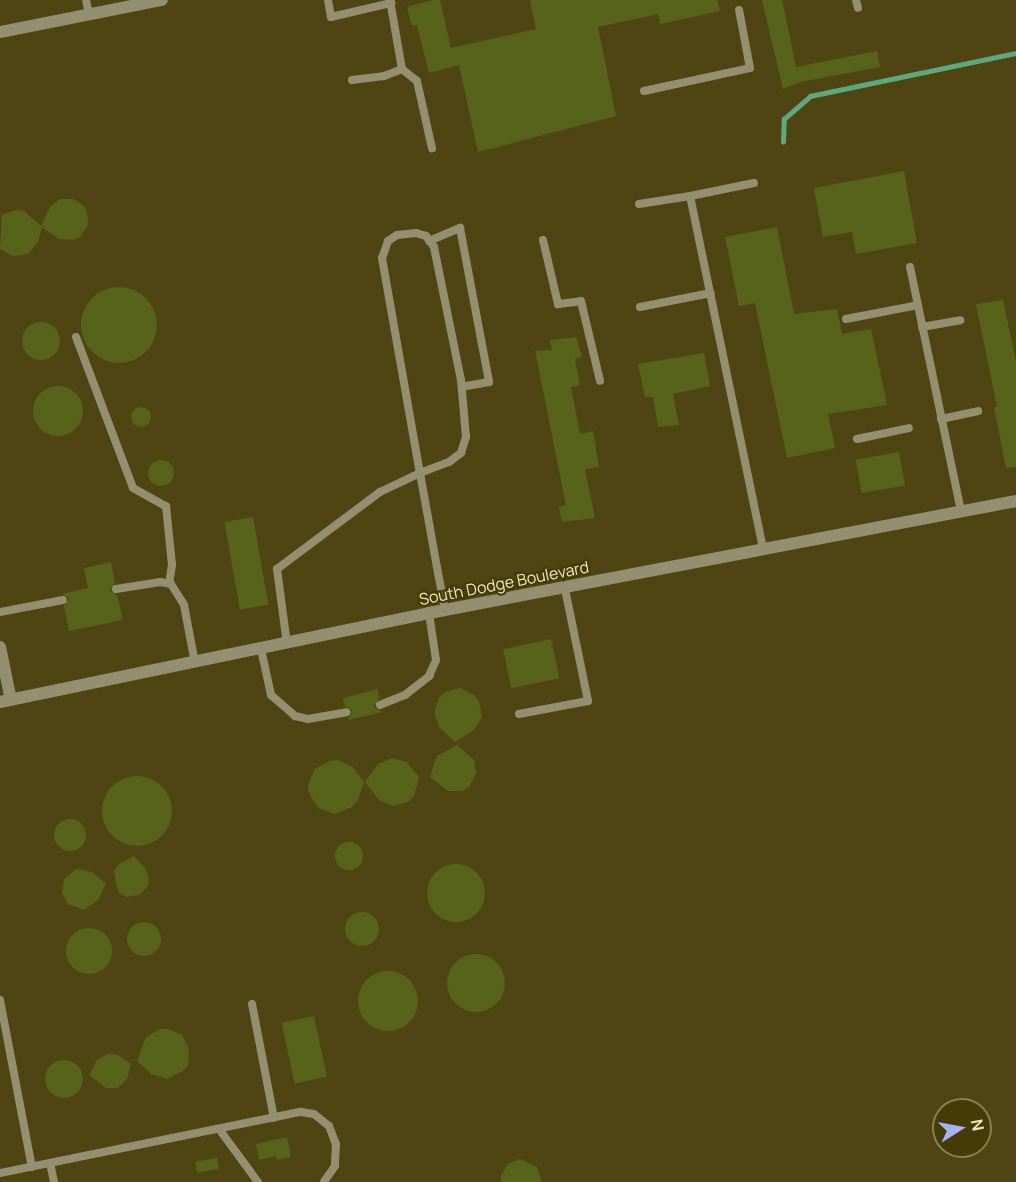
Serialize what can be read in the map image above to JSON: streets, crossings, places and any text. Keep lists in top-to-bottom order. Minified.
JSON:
{"streets":{"street":["South Dodge Boulevard"]},"north":"right"}
